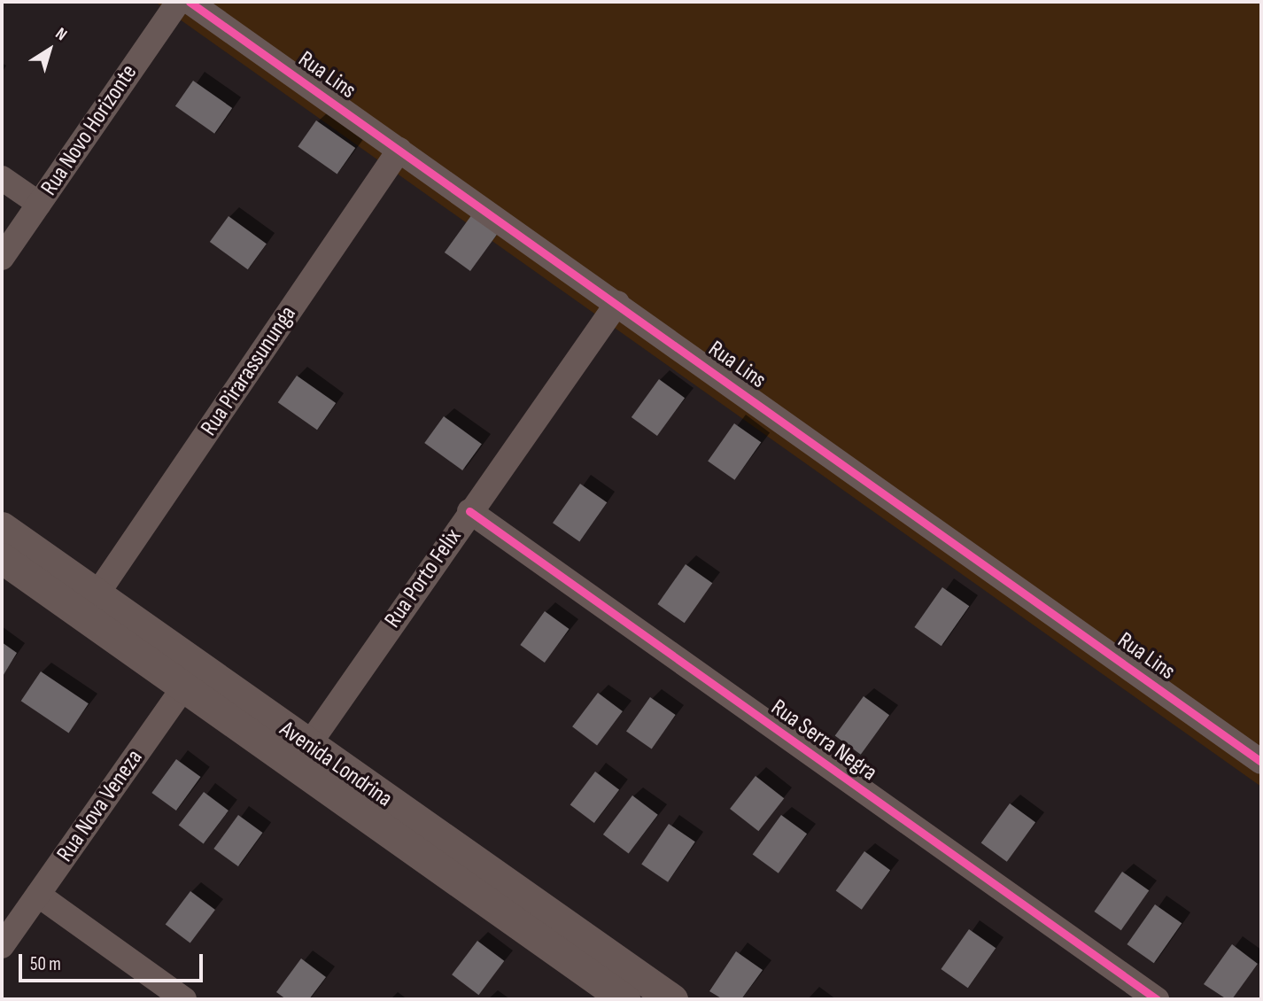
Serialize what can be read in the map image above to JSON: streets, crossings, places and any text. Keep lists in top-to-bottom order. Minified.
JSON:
{"streets":{"street":["Rua Lins","Rua Novo Horizonte","Rua Pirarassununga","Rua Porto Felix","Rua Serra Negra","Avenida Londrina","Rua Nova Veneza"]},"crossings":[["Rua Lins","Rua Pirarassununga"],["Rua Lins","Rua Porto Felix"],["Rua Pirarassununga","Avenida Londrina"],["Rua Porto Felix","Rua Serra Negra"],["Rua Porto Felix","Avenida Londrina"],["Avenida Londrina","Rua Nova Veneza"]],"scale_bar":"50 m","north":"top right"}
